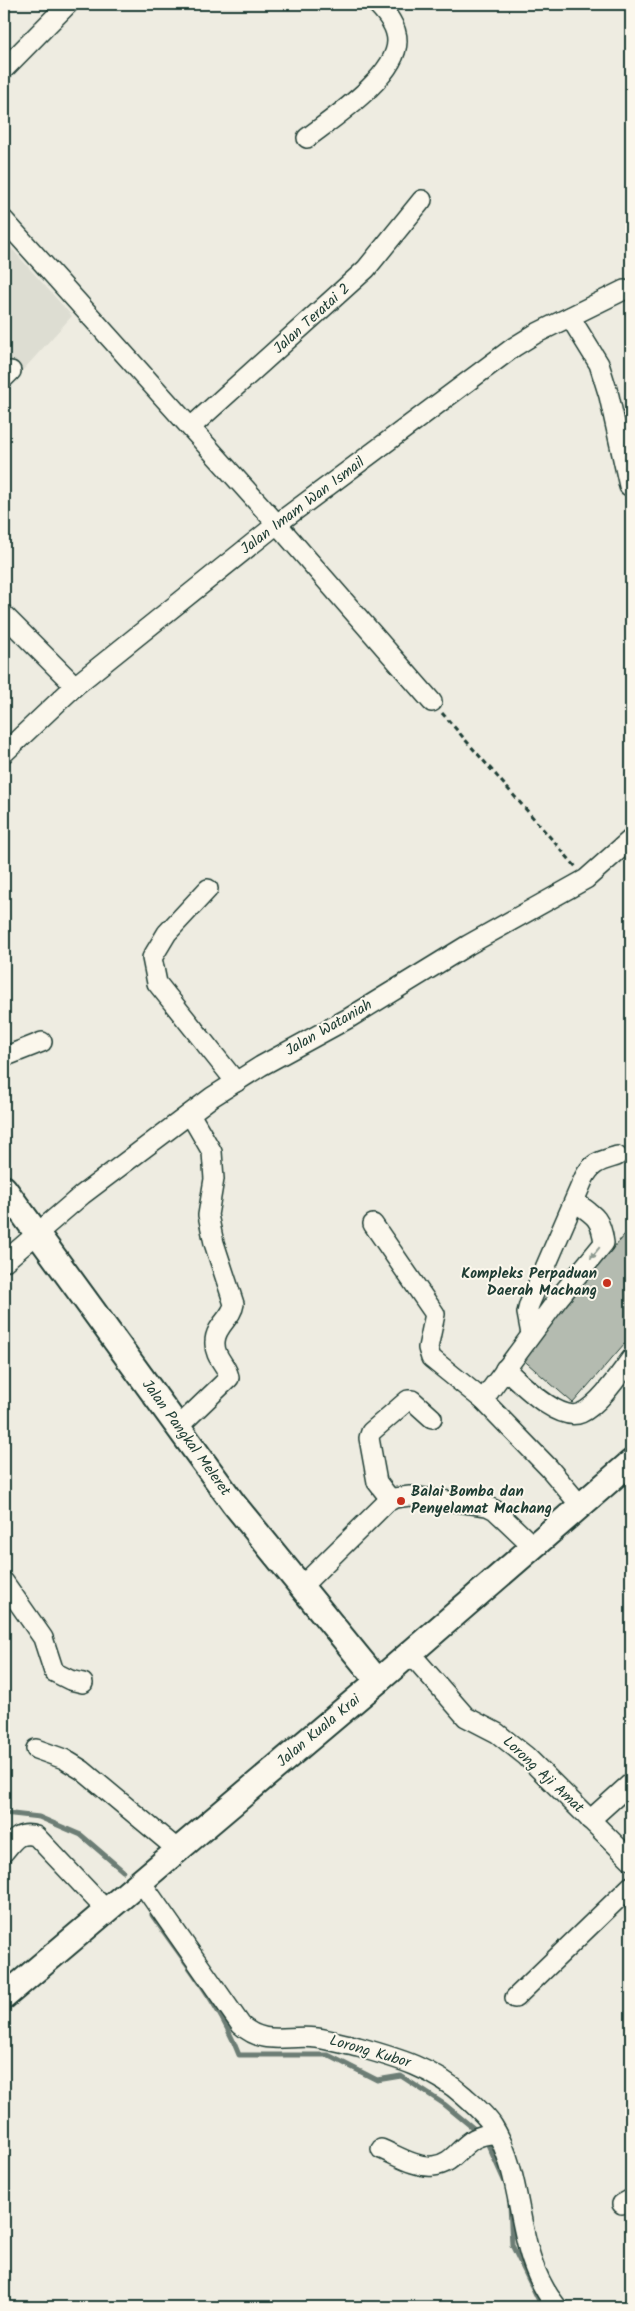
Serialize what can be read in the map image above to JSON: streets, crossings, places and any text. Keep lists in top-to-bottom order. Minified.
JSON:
{"streets":{"main road":["Jalan Pangkal Meleret","Jalan Kuala Krai"],"street":["Jalan Teratai 2","Jalan Imam Wan Ismail","Jalan Wataniah","Lorong Aji Amat","Lorong Kubor"]},"crossings":[["Jalan Wataniah","Jalan Pangkal Meleret"],["Jalan Pangkal Meleret","Jalan Kuala Krai"],["Jalan Kuala Krai","Lorong Aji Amat"],["Jalan Kuala Krai","Lorong Kubor"]],"places":["Kompleks Perpaduan Daerah Machang","Balai Bomba dan Penyelamat Machang"]}
